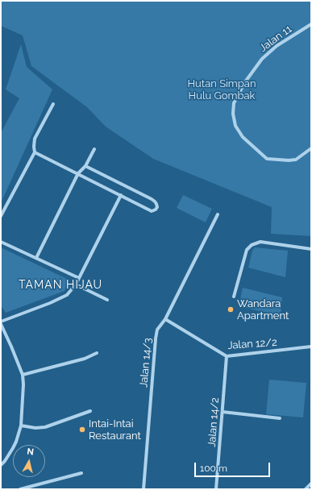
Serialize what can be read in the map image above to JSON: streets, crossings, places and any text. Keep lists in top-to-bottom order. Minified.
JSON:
{"streets":{"street":["Jalan 11","Jalan 12/2","Jalan 14/3","Jalan 14/2"]},"crossings":[["Jalan 12/2","Jalan 14/3"],["Jalan 12/2","Jalan 14/2"]],"districts":["TAMAN HIJAU"],"parks":["Hutan Simpan Hulu Gombak"],"places":["Wandara Apartment","Intai-Intai Restaurant"],"scale_bar":"100 m","north":"top"}
